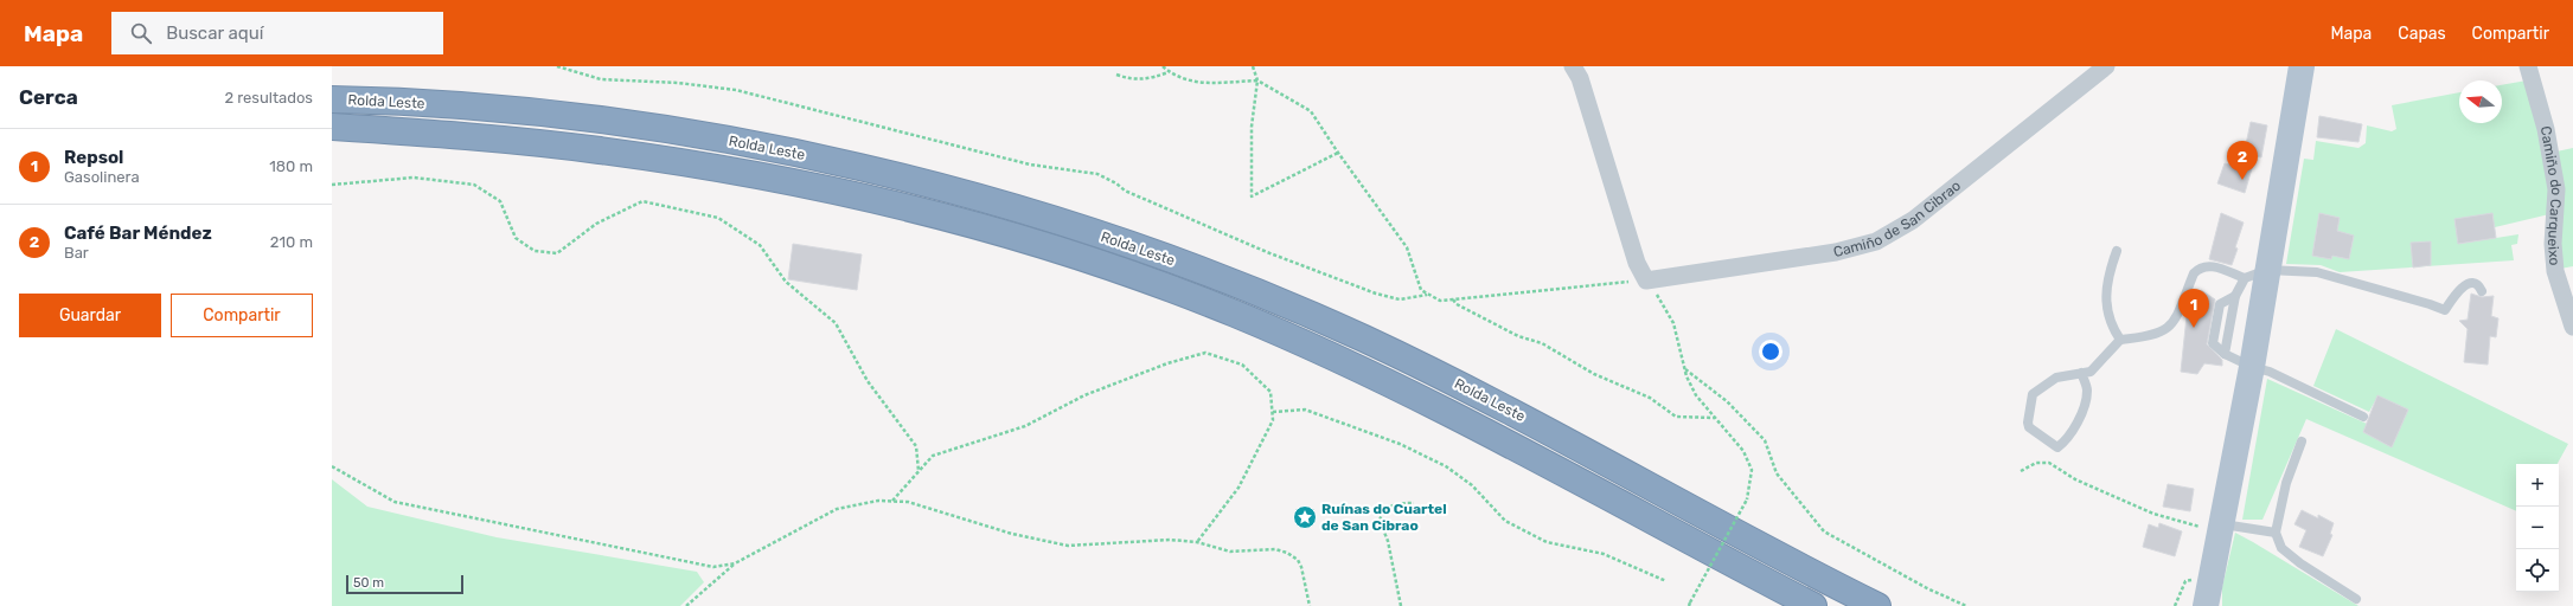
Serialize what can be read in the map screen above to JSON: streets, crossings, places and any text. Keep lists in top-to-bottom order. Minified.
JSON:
{"streets":{"highway":["Rolda Leste"],"street":["Camiño do Carqueixo","Camiño de San Cibrao"]},"places":{"place":["Ruínas do Cuartel de San Cibrao"]},"scale_bar":"50 m","north":"left","page":{"header":"Mapa","search":"Buscar aquí","nav":["Mapa","Capas","Compartir"],"heading":["Cerca","2 resultados"],"list":[{"mark":"1","name":"Repsol","note":"Gasolinera","value":"180 m"},{"mark":"2","name":"Café Bar Méndez","note":"Bar","value":"210 m"}],"pins":["2","1"],"buttons":["Guardar","Compartir"],"map_buttons":["+","−"],"scale":"50 m"}}
